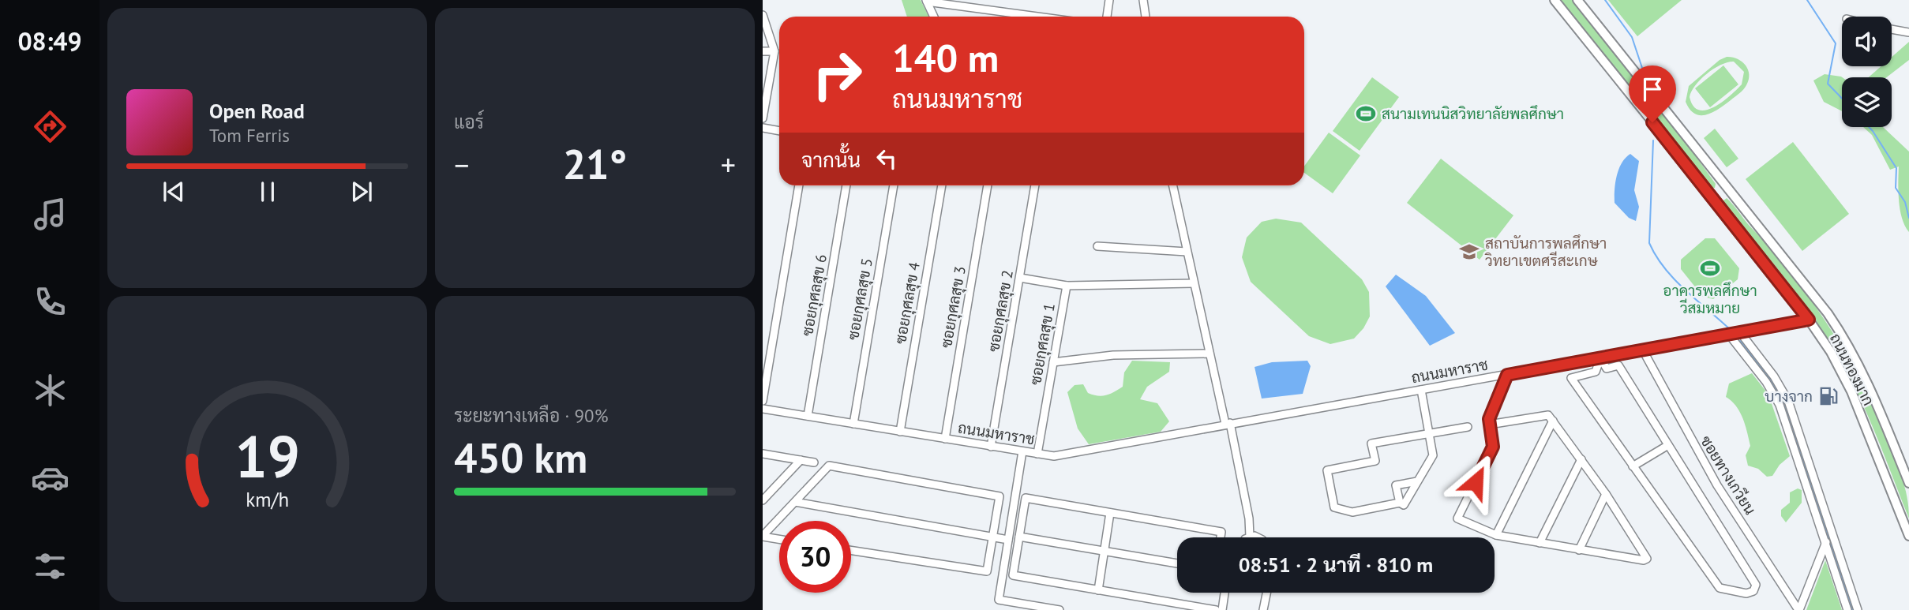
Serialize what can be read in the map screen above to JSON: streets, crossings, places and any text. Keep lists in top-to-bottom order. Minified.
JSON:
{"streets":{"main road":["ถนนทองมาก"],"street":["ซอยกุศลสุข 6","ซอยกุศลสุข 5","ซอยกุศลสุข 4","ซอยกุศลสุข 3","ซอยกุศลสุข 2","ซอยกุศลสุข 1","ถนนมหาราช","ซอยทางเกวียน"]},"crossings":[["ซอยกุศลสุข 6","ถนนมหาราช"],["ซอยกุศลสุข 5","ถนนมหาราช"],["ซอยกุศลสุข 4","ถนนมหาราช"],["ซอยกุศลสุข 3","ถนนมหาราช"],["ซอยกุศลสุข 2","ซอยกุศลสุข 1"],["ซอยกุศลสุข 2","ถนนมหาราช"],["ซอยกุศลสุข 1","ถนนมหาราช"],["ถนนทองมาก","ถนนมหาราช"],["ถนนมหาราช","ซอยทางเกวียน"]],"places":{"sports":["สนามเทนนิสวิทยาลัยพลศึกษา","อาคารพลศึกษา วีสมหมาย"],"school or university":["สถาบันการพลศึกษา วิทยาเขตศรีสะเกษ"],"fuel station":["บางจาก"]},"page":{"tabs":"08:49","tile":["แอร์",["ระยะทางเหลือ · 90%","450 km"]],"turn":["140 m","ถนนมหาราช"],"song":["Open Road","Tom Ferris"],"then":"จากนั้น","heat":["−","21°","+"],"limit":"30","trip":"08:51 · 2 นาที · 810 m","gauge":["19","km/h"]}}
